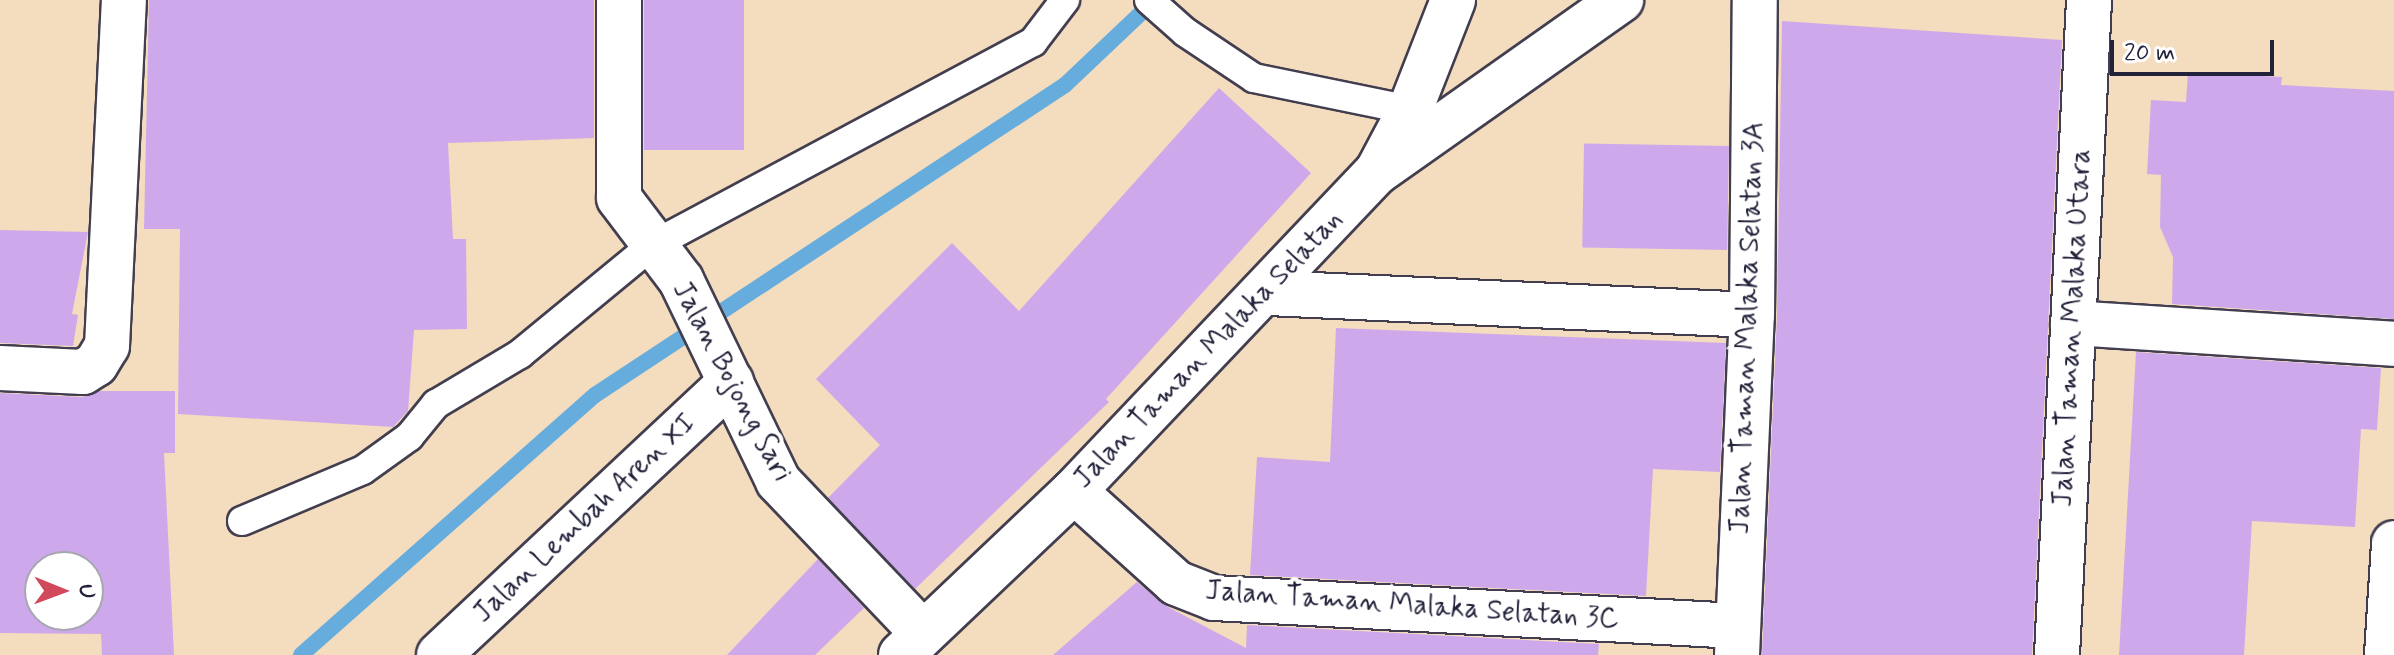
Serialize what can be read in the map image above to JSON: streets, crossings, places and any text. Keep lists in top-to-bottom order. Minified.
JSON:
{"streets":{"street":["Jalan Taman Malaka Selatan 3A","Jalan Taman Malaka Utara","Jalan Taman Malaka Selatan","Jalan Bojong Sari","Jalan Lembah Aren XI","Jalan Taman Malaka Selatan 3C"]},"crossings":[["Jalan Taman Malaka Selatan 3A","Jalan Taman Malaka Selatan 3C"],["Jalan Taman Malaka Selatan","Jalan Bojong Sari"],["Jalan Taman Malaka Selatan","Jalan Taman Malaka Selatan 3C"],["Jalan Bojong Sari","Jalan Lembah Aren XI"]],"scale_bar":"20 m","north":"right"}
